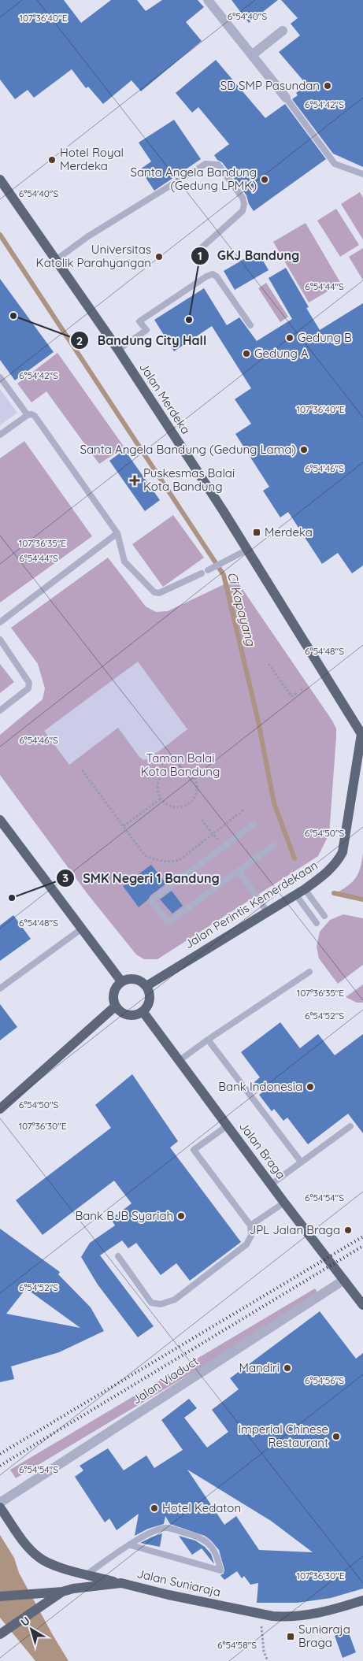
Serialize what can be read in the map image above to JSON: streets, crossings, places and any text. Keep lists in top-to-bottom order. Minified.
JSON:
{"streets":{"main road":["Jalan Merdeka","Jalan Perintis Kemerdekaan","Jalan Braga","Jalan Suniaraja"],"street":["Jalan Viaduct"]},"crossings":[["Jalan Merdeka","Jalan Perintis Kemerdekaan"],["Jalan Perintis Kemerdekaan","Jalan Braga"],["Jalan Braga","Jalan Viaduct"]],"water":["Ci Kapayang"],"parks":["Taman Balai Kota Bandung"],"places":{"other":["SD SMP Pasundan","Hotel Royal Merdeka","Santa Angela Bandung (Gedung LPMK)","Universitas Katolik Parahyangan","Bandung City Hall","GKJ Bandung","Gedung B","Gedung A","Santa Angela Bandung (Gedung Lama)","SMK Negeri 1 Bandung","Bank Indonesia","Bank BJB Syariah","JPL Jalan Braga","Mandiri","Imperial Chinese Restaurant","Hotel Kedaton"],"health":["Puskesmas Balai Kota Bandung"],"transit":["Merdeka","Suniaraja Braga"]},"north":"top left","coordinates":["6°54'40\"S","107°36'40\"E","6°54'42\"S","6°54'44\"S","6°54'46\"S","107°36'35\"E","6°54'48\"S","6°54'50\"S","6°54'52\"S","107°36'30\"E","6°54'54\"S","6°54'56\"S","6°54'58\"S"]}
